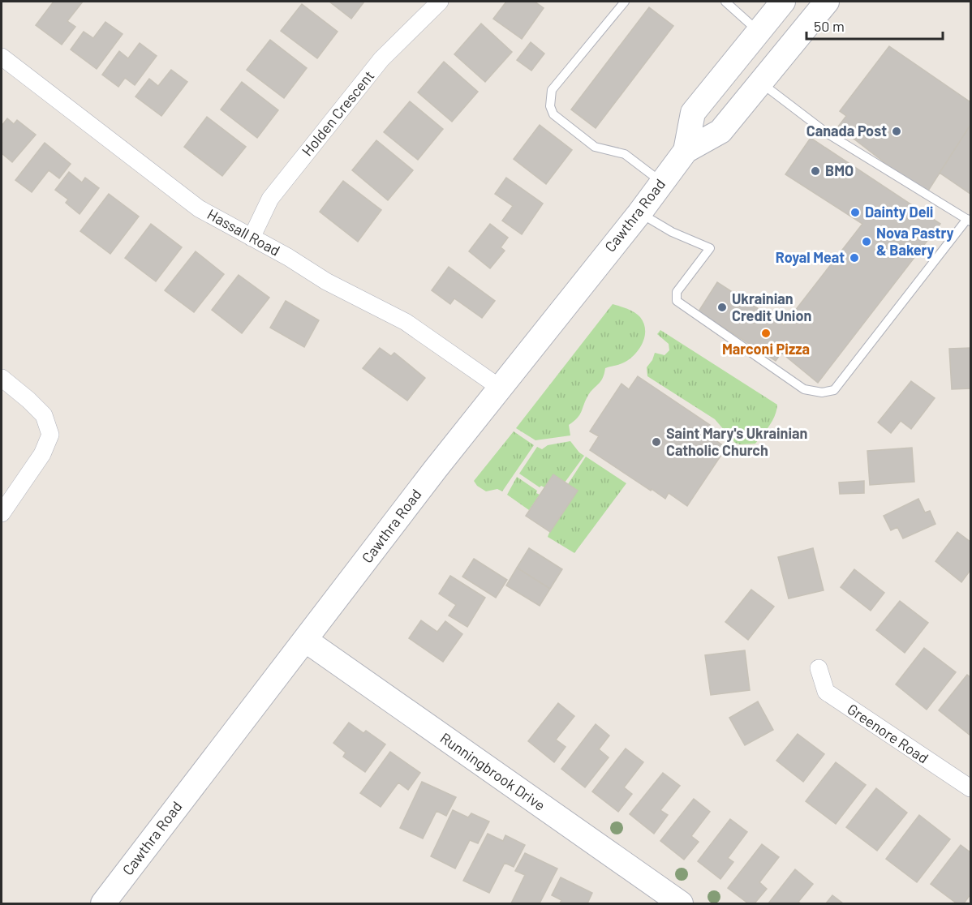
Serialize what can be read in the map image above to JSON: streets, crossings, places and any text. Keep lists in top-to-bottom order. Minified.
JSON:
{"streets":{"main road":["Cawthra Road","Runningbrook Drive"],"street":["Holden Crescent","Hassall Road","Greenore Road"]},"crossings":[["Holden Crescent","Hassall Road"],["Cawthra Road","Hassall Road"],["Cawthra Road","Runningbrook Drive"]],"places":["Canada Post","BMO","Dainty Deli","Nova Pastry & Bakery","Royal Meat","Ukrainian Credit Union","Marconi Pizza","Saint Mary's Ukrainian Catholic Church"],"scale_bar":"50 m"}
